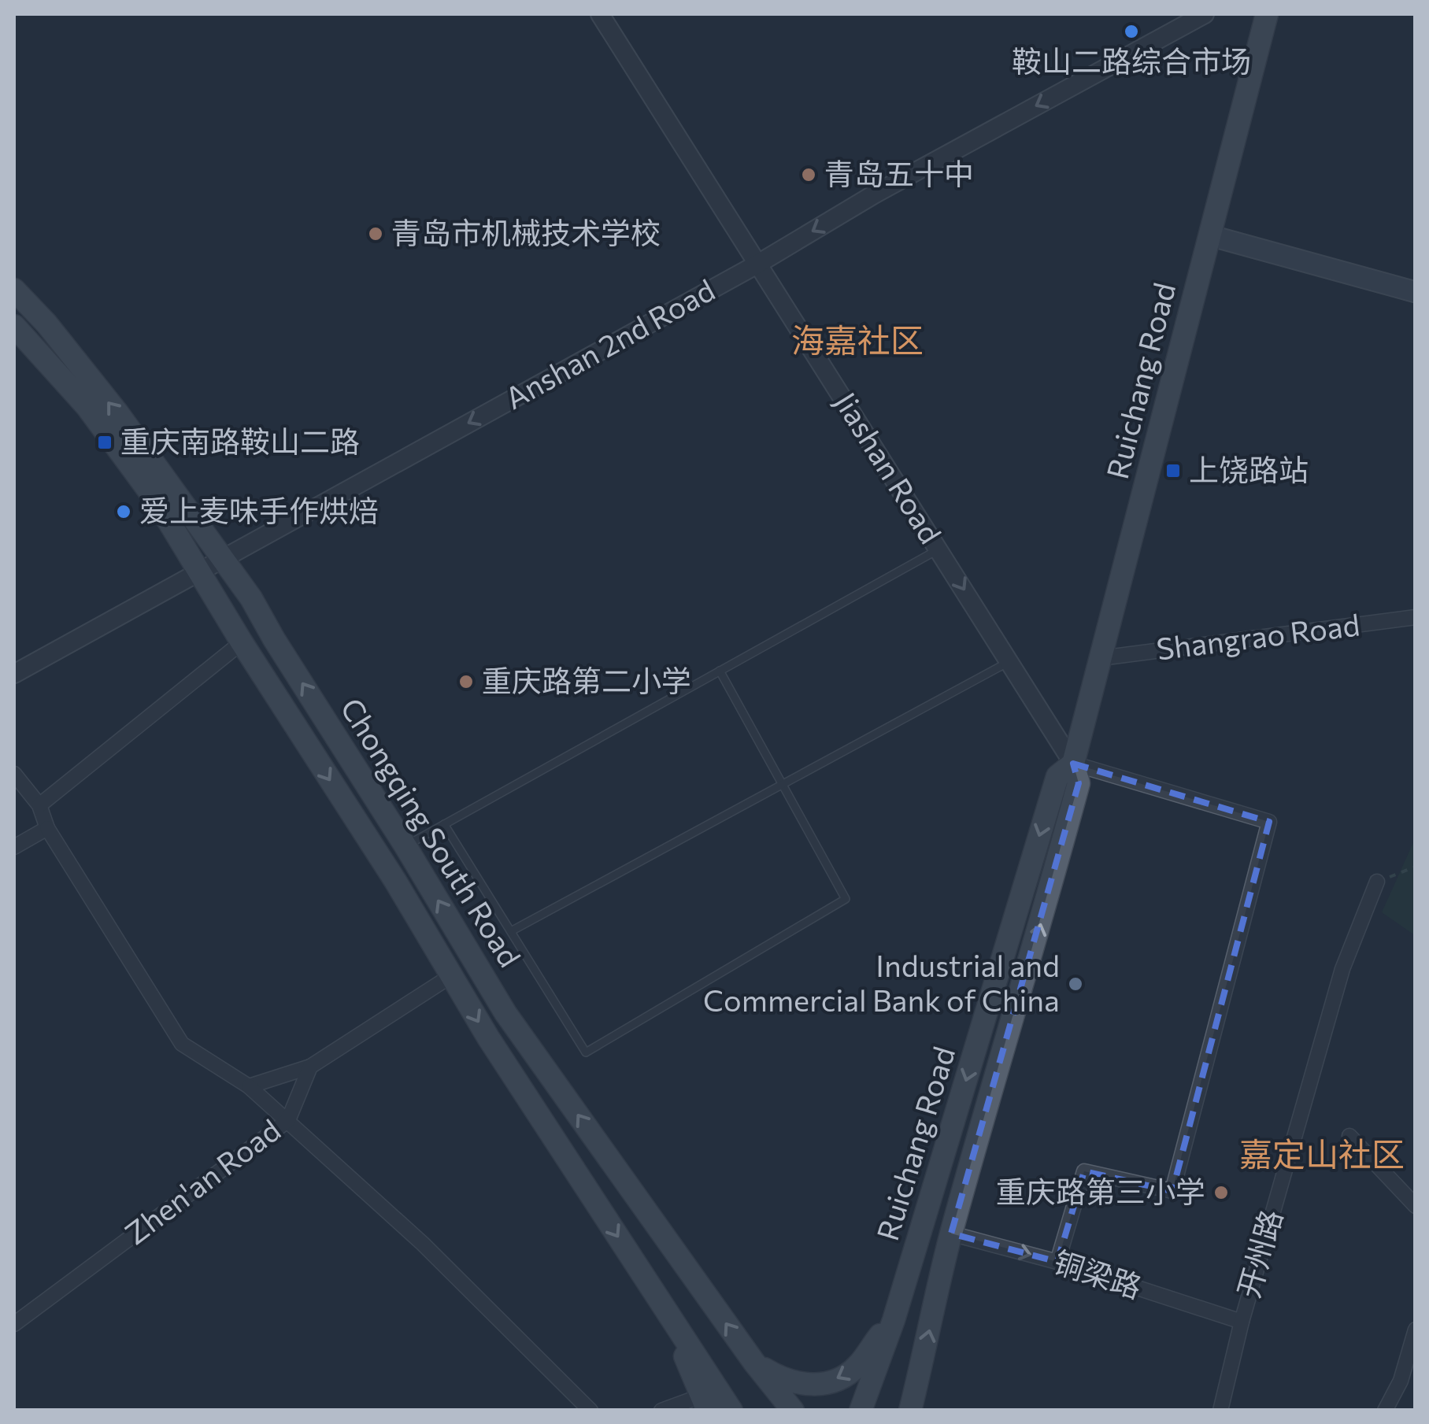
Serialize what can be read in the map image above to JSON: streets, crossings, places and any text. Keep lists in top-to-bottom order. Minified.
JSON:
{"streets":{"main road":["Ruichang Road","Chongqing South Road"],"street":["Anshan 2nd Road","Jiashan Road","Shangrao Road","Zhen'an Road","开州路","铜梁路"]},"crossings":[["Anshan 2nd Road","Jiashan Road"],["Anshan 2nd Road","Chongqing South Road"],["Ruichang Road","Jiashan Road"],["Ruichang Road","Shangrao Road"],["Ruichang Road","铜梁路"],["开州路","铜梁路"]],"one_way":["Anshan 2nd Road","铜梁路"],"districts":["海嘉社区","嘉定山社区"],"places":{"other":["鞍山二路综合市场","青岛五十中","青岛市机械技术学校","爱上麦味手作烘焙","重庆路第二小学","Industrial and Commercial Bank of China","重庆路第三小学"],"transit":["重庆南路鞍山二路","上饶路站"]}}
